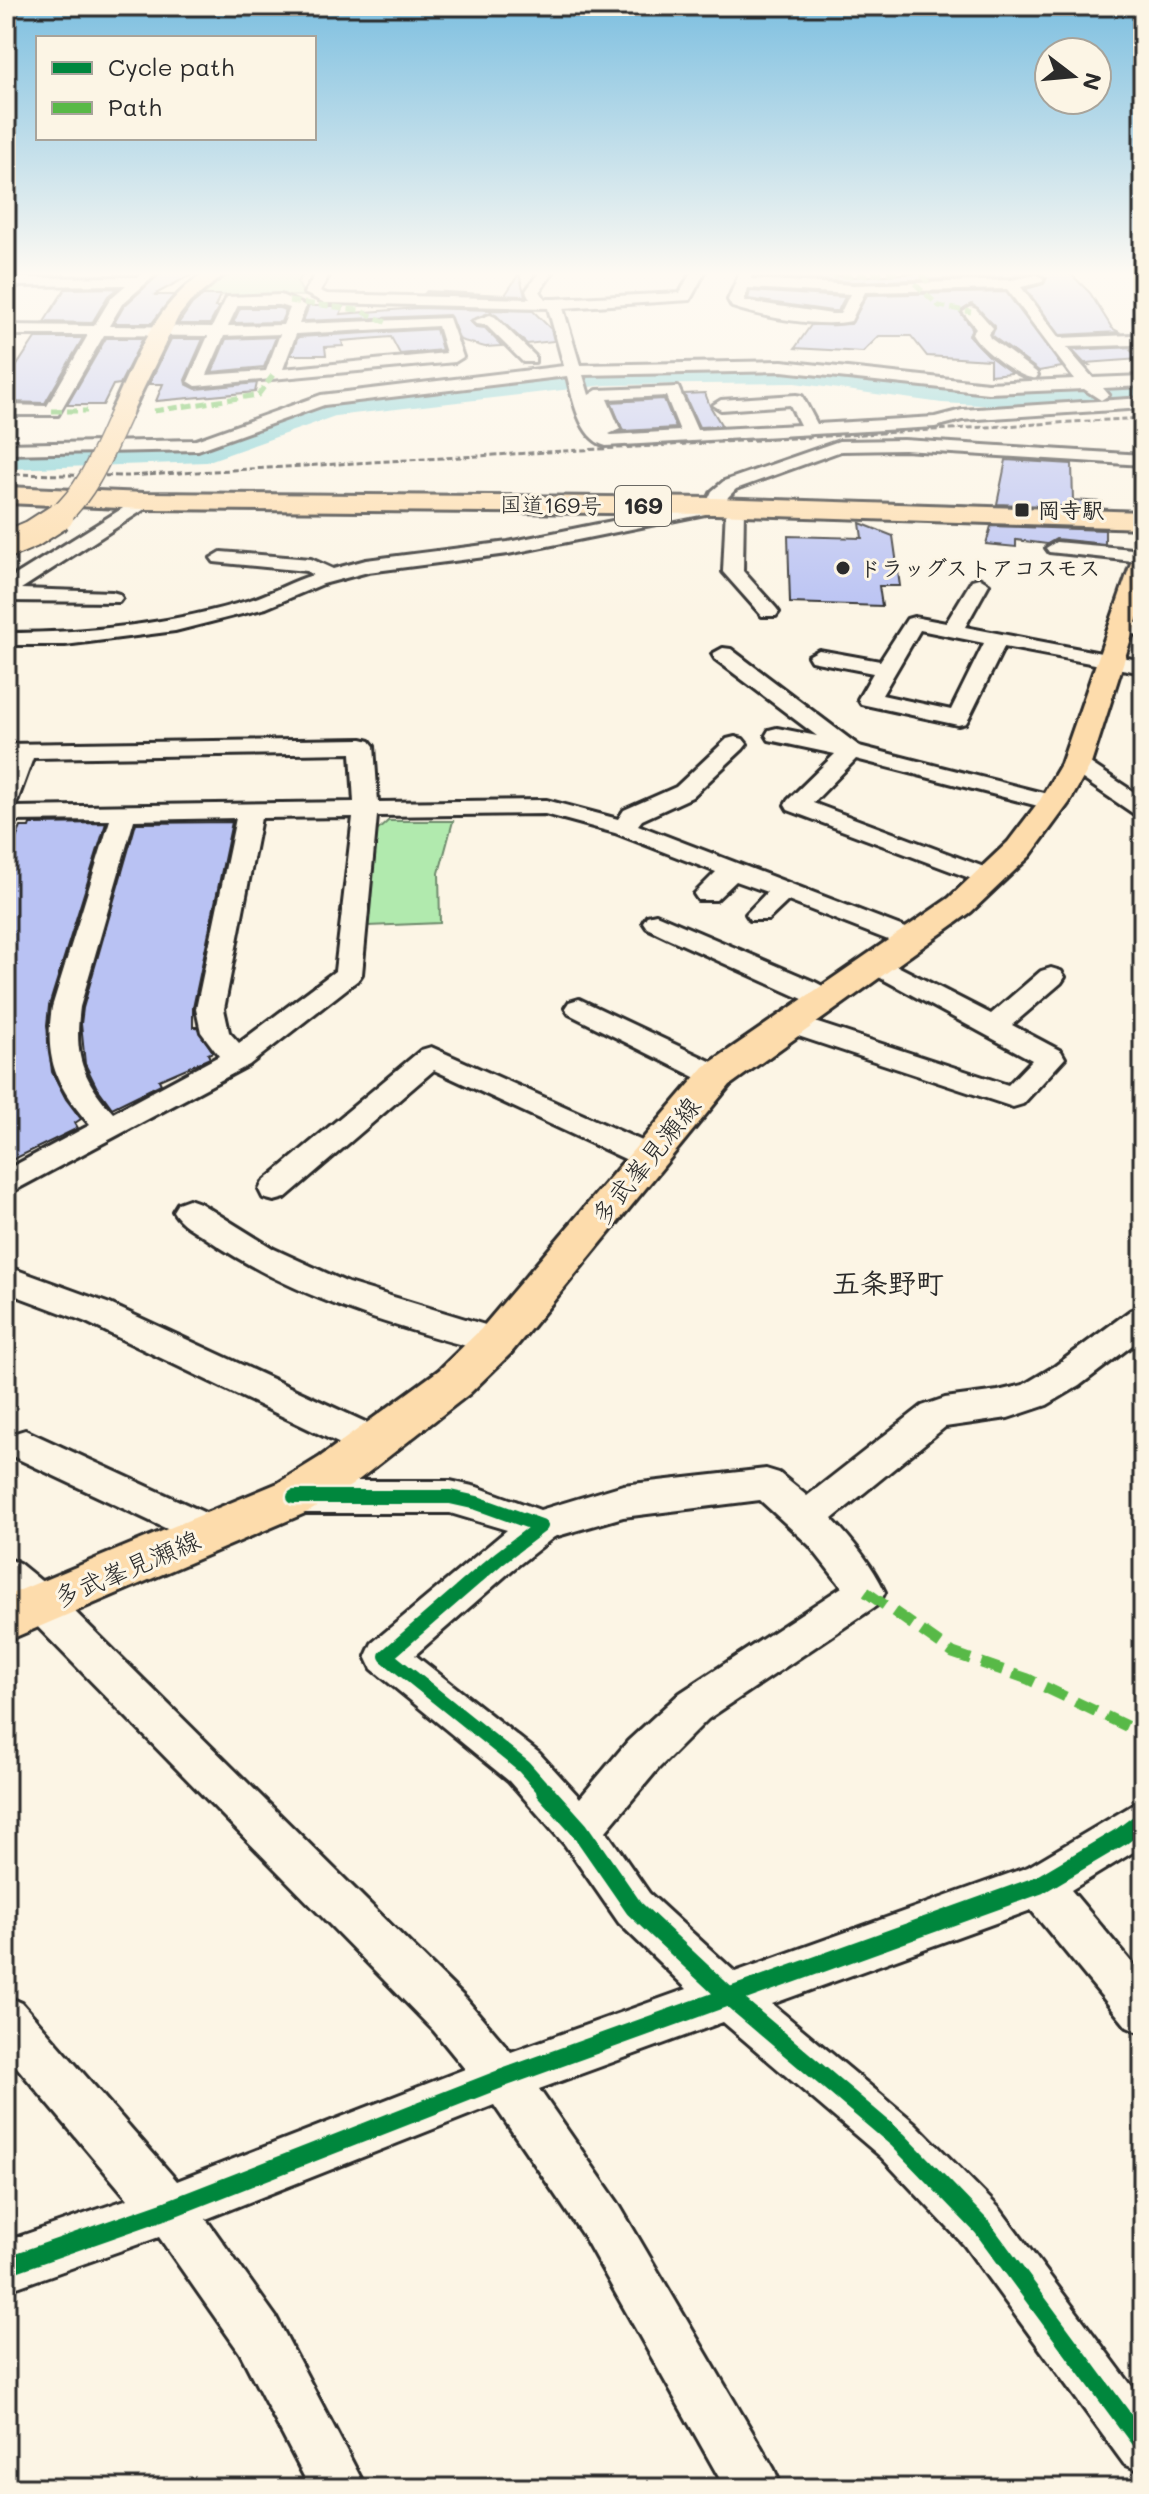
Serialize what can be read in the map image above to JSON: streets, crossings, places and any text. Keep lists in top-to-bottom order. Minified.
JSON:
{"streets":{"highway":["国道169号","169"],"main road":["多武峯見瀬線"]},"districts":["五条野町"],"places":{"transit":["岡寺駅"],"other":["ドラッグストアコスモス"]},"legend":["Cycle path","Path"],"north":"right"}
